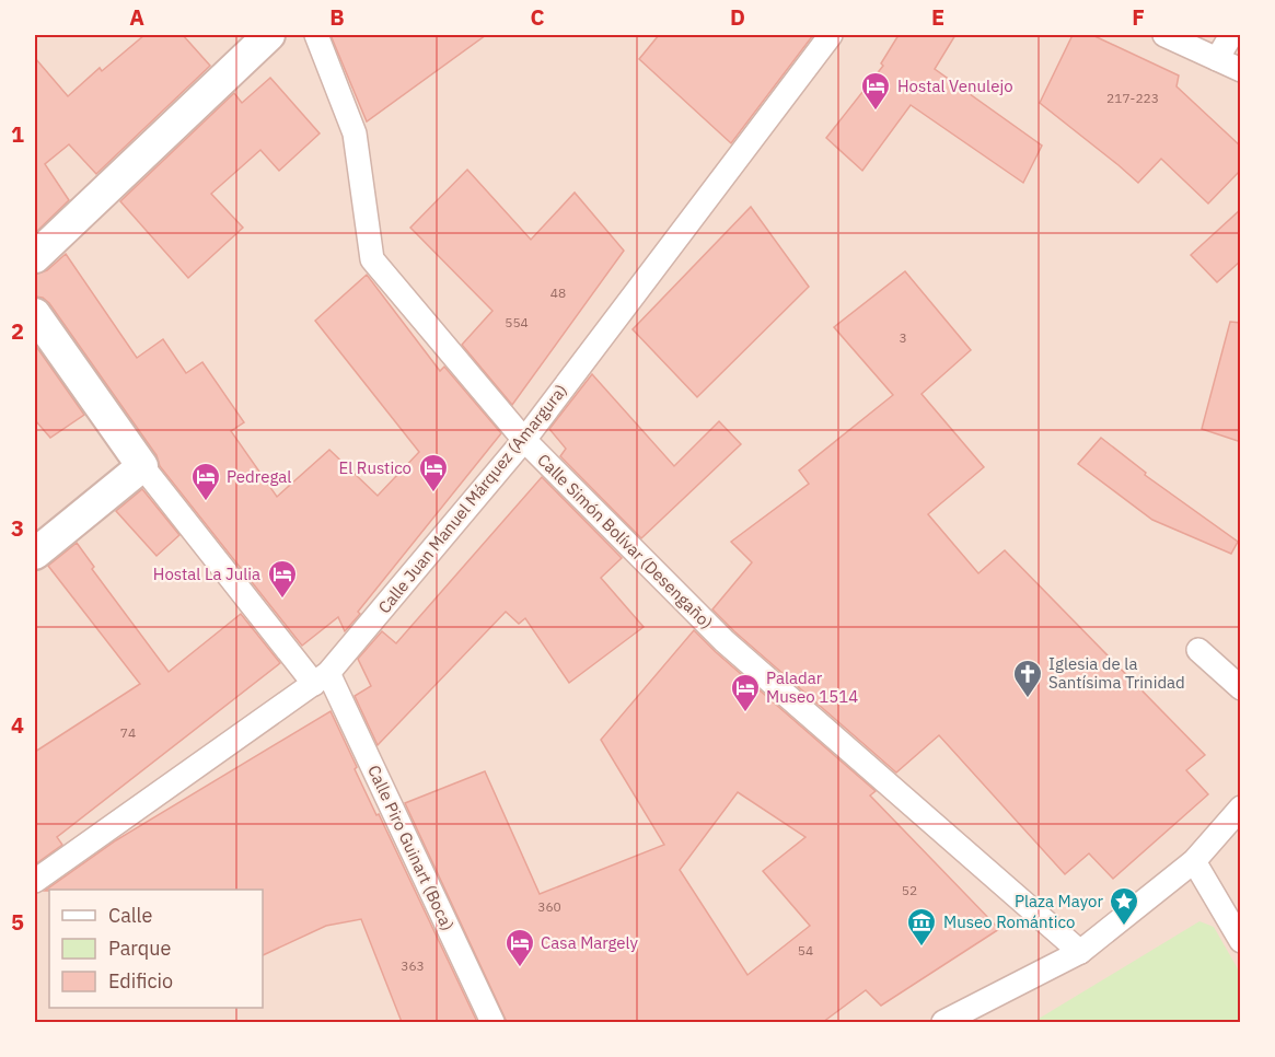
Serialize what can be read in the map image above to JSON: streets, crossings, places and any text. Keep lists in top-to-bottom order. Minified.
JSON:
{"streets":{"street":["Calle Juan Manuel Márquez (Amargura)","Calle Simón Bolívar (Desengaño)","Calle Piro Guinart (Boca)"]},"crossings":[["Calle Juan Manuel Márquez (Amargura)","Calle Simón Bolívar (Desengaño)"],["Calle Juan Manuel Márquez (Amargura)","Calle Piro Guinart (Boca)"]],"places":{"hotel":["Hostal Venulejo","El Rustico","Pedregal","Hostal La Julia","Paladar Museo 1514","Casa Margely"],"church":["Iglesia de la Santísima Trinidad"],"place":["Plaza Mayor"],"museum":["Museo Romántico"]},"house_numbers":["217-223","48","554","3","74","52","360","54","363"],"legend":["Calle","Parque","Edificio"],"grid":{"columns":["A","B","C","D","E","F"],"rows":["1","2","3","4","5"]}}
